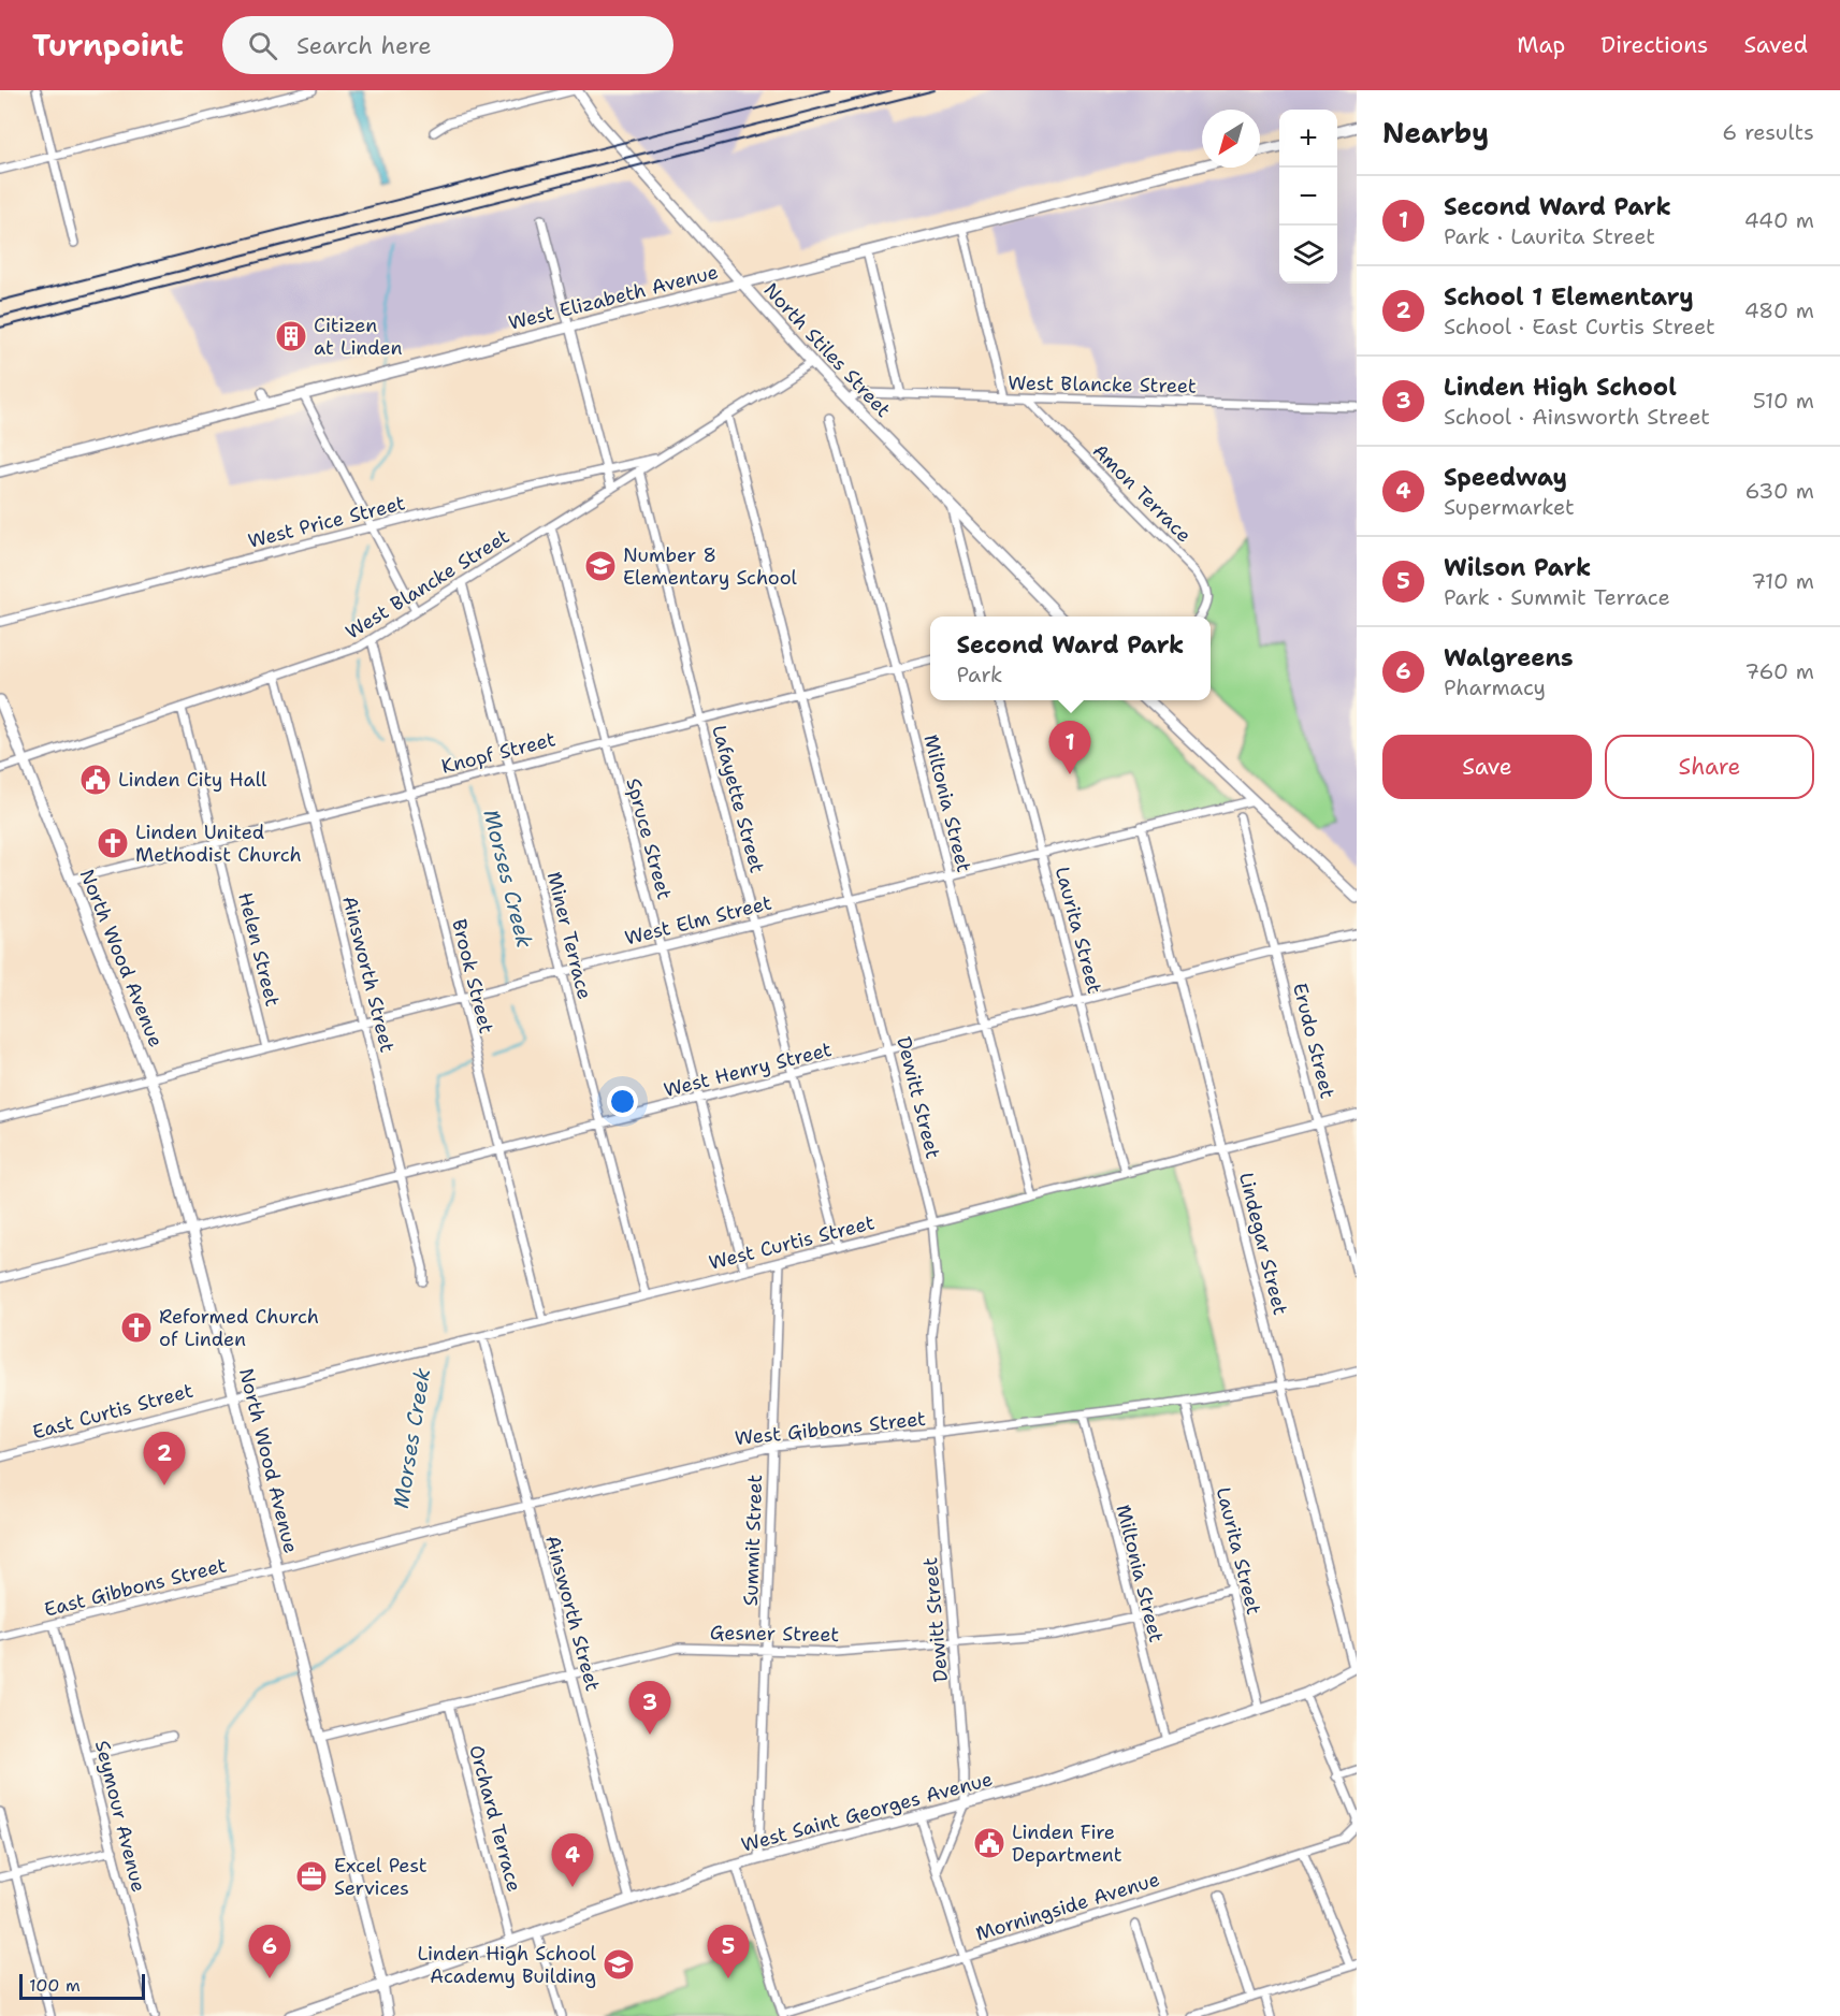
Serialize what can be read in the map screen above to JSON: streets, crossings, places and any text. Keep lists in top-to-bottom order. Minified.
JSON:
{"streets":{"main road":["West Elizabeth Avenue","North Stiles Street","North Wood Avenue","West Saint Georges Avenue"],"street":["West Blancke Street","Amon Terrace","West Price Street","Knopf Street","Lafayette Street","Miltonia Street","Spruce Street","West Elm Street","Laurita Street","Miner Terrace","Helen Street","Ainsworth Street","Brook Street","Erudo Street","West Henry Street","Dewitt Street","West Curtis Street","Lindegar Street","East Curtis Street","West Gibbons Street","Summit Street","East Gibbons Street","Gesner Street","Seymour Avenue","Orchard Terrace","Morningside Avenue"]},"crossings":[["West Elizabeth Avenue","North Stiles Street"],["North Stiles Street","West Blancke Street"],["West Blancke Street","Amon Terrace"],["West Blancke Street","West Price Street"],["West Blancke Street","Lafayette Street"],["West Blancke Street","Spruce Street"],["West Blancke Street","Miner Terrace"],["West Blancke Street","Helen Street"],["West Blancke Street","North Wood Avenue"],["West Blancke Street","Ainsworth Street"],["West Blancke Street","Brook Street"],["West Blancke Street","Dewitt Street"],["Knopf Street","Lafayette Street"],["Knopf Street","Miltonia Street"],["Knopf Street","Spruce Street"],["Knopf Street","Miner Terrace"],["Knopf Street","Helen Street"],["Knopf Street","North Wood Avenue"],["Knopf Street","Ainsworth Street"],["Knopf Street","Brook Street"],["Knopf Street","Dewitt Street"],["Lafayette Street","West Elm Street"],["Lafayette Street","West Henry Street"],["Lafayette Street","West Curtis Street"],["Miltonia Street","West Elm Street"],["Miltonia Street","West Henry Street"],["Miltonia Street","West Curtis Street"],["Miltonia Street","West Gibbons Street"],["Miltonia Street","Gesner Street"],["Miltonia Street","West Saint Georges Avenue"],["Spruce Street","West Elm Street"],["Spruce Street","West Henry Street"],["Spruce Street","West Curtis Street"],["West Elm Street","Laurita Street"],["West Elm Street","Miner Terrace"],["West Elm Street","Helen Street"],["West Elm Street","North Wood Avenue"],["West Elm Street","Ainsworth Street"],["West Elm Street","Brook Street"],["West Elm Street","Dewitt Street"],["West Elm Street","Lindegar Street"],["Laurita Street","West Henry Street"],["Laurita Street","West Curtis Street"],["Laurita Street","West Gibbons Street"],["Laurita Street","Gesner Street"],["Laurita Street","West Saint Georges Avenue"],["Miner Terrace","West Henry Street"],["Miner Terrace","West Curtis Street"],["North Wood Avenue","West Henry Street"],["North Wood Avenue","West Curtis Street"],["North Wood Avenue","East Curtis Street"],["North Wood Avenue","West Gibbons Street"],["North Wood Avenue","East Gibbons Street"],["North Wood Avenue","Gesner Street"],["North Wood Avenue","West Saint Georges Avenue"],["Ainsworth Street","West Henry Street"],["Ainsworth Street","West Curtis Street"],["Ainsworth Street","West Gibbons Street"],["Ainsworth Street","Gesner Street"],["Ainsworth Street","West Saint Georges Avenue"],["Brook Street","West Henry Street"],["Brook Street","West Curtis Street"],["Erudo Street","West Henry Street"],["Erudo Street","West Curtis Street"],["West Henry Street","Dewitt Street"],["West Henry Street","Lindegar Street"],["Dewitt Street","West Curtis Street"],["Dewitt Street","West Gibbons Street"],["Dewitt Street","Gesner Street"],["Dewitt Street","West Saint Georges Avenue"],["West Curtis Street","Lindegar Street"],["West Curtis Street","East Curtis Street"],["West Curtis Street","Summit Street"],["Lindegar Street","West Gibbons Street"],["Lindegar Street","West Saint Georges Avenue"],["West Gibbons Street","Summit Street"],["West Gibbons Street","East Gibbons Street"],["Summit Street","Gesner Street"],["Summit Street","West Saint Georges Avenue"],["East Gibbons Street","Seymour Avenue"],["Gesner Street","Orchard Terrace"],["West Saint Georges Avenue","Orchard Terrace"]],"water":["Morses Creek"],"places":{"building":["Citizen at Linden"],"school or university":["Number 8 Elementary School","Linden High School Academy Building"],"public building":["Linden City Hall","Linden Fire Department"],"church":["Linden United Methodist Church","Reformed Church of Linden"],"office":["Excel Pest Services"]},"scale_bar":"100 m","north":"bottom left","page":{"header":"Turnpoint","search":"Search here","nav":["Map","Directions","Saved"],"heading":["Nearby","6 results"],"map_buttons":["+","−"],"list":[{"mark":"1","name":"Second Ward Park","note":"Park · Laurita Street","value":"440 m"},{"mark":"2","name":"School 1 Elementary","note":"School · East Curtis Street","value":"480 m"},{"mark":"3","name":"Linden High School","note":"School · Ainsworth Street","value":"510 m"},{"mark":"4","name":"Speedway","note":"Supermarket","value":"630 m"},{"mark":"5","name":"Wilson Park","note":"Park · Summit Terrace","value":"710 m"},{"mark":"6","name":"Walgreens","note":"Pharmacy","value":"760 m"}],"popup":["Second Ward Park","Park"],"buttons":["Save","Share"],"pins":["1","2","3","4","5","6"],"scale":"100 m"}}
